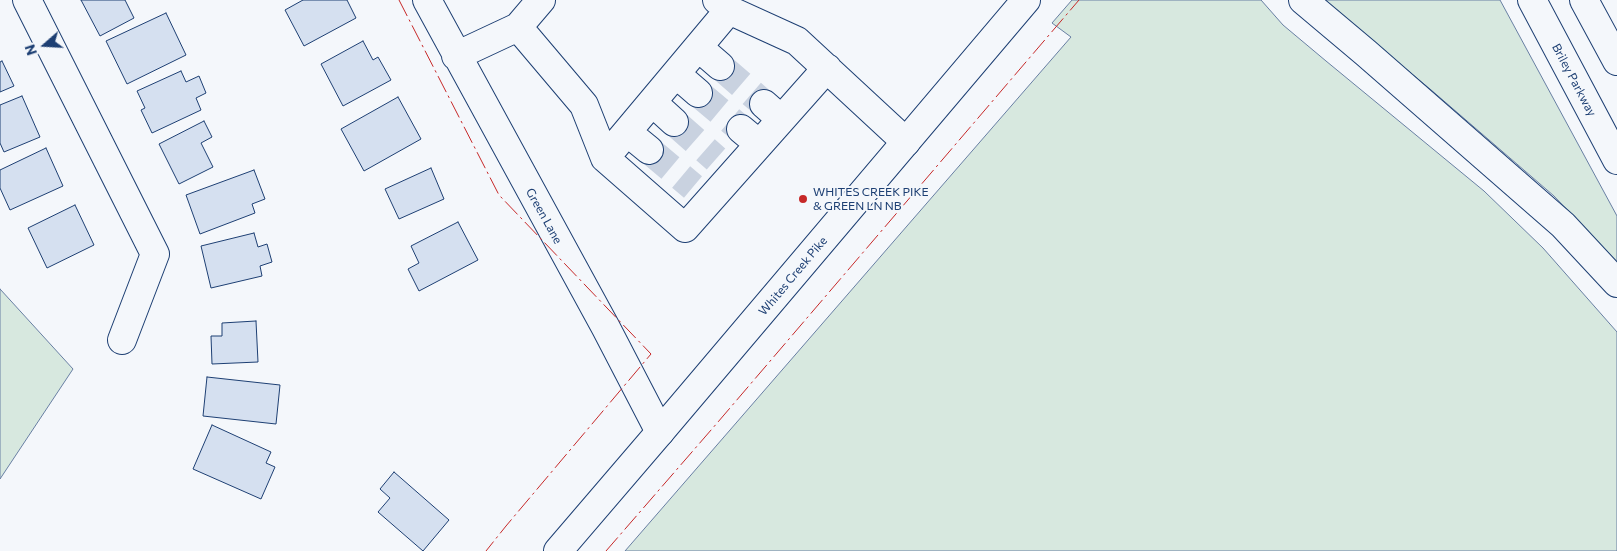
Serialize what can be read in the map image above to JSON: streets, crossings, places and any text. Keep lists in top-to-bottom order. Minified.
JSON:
{"streets":{"main road":["Briley Parkway","Green Lane","Whites Creek Pike"]},"crossings":[["Green Lane","Whites Creek Pike"]],"places":["WHITES CREEK PIKE & GREEN LN NB"],"north":"left"}
